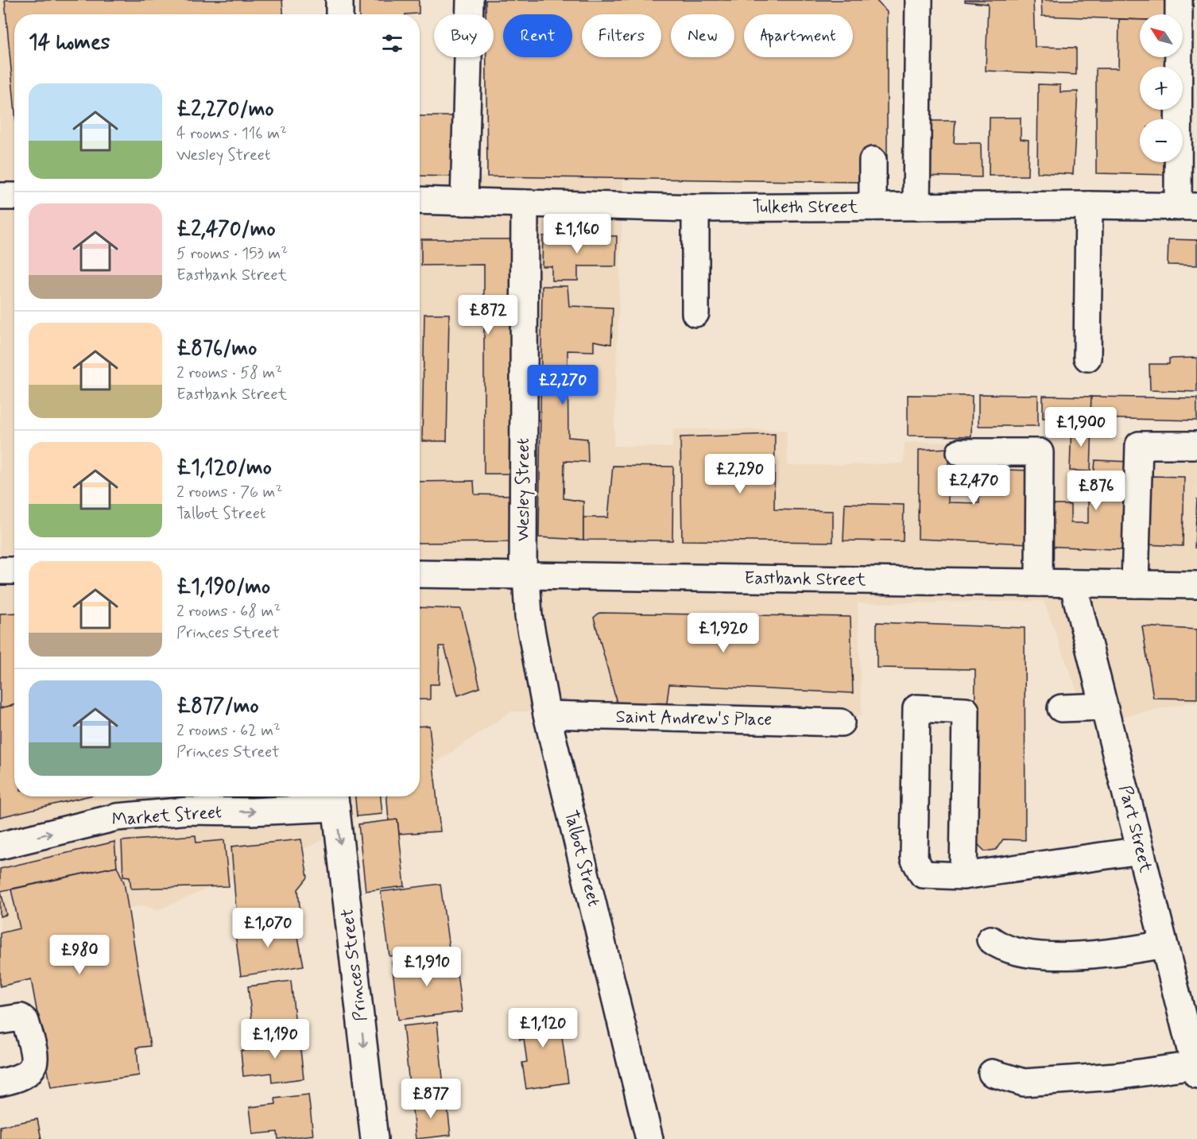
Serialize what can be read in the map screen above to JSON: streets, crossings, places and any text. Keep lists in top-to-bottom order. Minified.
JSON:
{"streets":{"main road":["Tulketh Street","Wesley Street","Eastbank Street","Saint Andrew's Place","Market Street","Part Street","Talbot Street","Princes Street"]},"crossings":[["Tulketh Street","Wesley Street"],["Wesley Street","Eastbank Street"],["Wesley Street","Talbot Street"],["Eastbank Street","Part Street"],["Eastbank Street","Talbot Street"],["Saint Andrew's Place","Talbot Street"],["Market Street","Princes Street"]],"one_way":["Market Street","Princes Street"],"north":"top left","page":{"map_buttons":["+","−"],"chip":["Buy","Rent","Filters","New","Apartment"],"heading":"14 homes","list":[{"name":"£2,270/mo","note":"4 rooms · 116 m² · Wesley Street"},{"name":"£2,470/mo","note":"5 rooms · 153 m² · Eastbank Street"},{"name":"£876/mo","note":"2 rooms · 58 m² · Eastbank Street"},{"name":"£1,120/mo","note":"2 rooms · 76 m² · Talbot Street"},{"name":"£1,190/mo","note":"2 rooms · 68 m² · Princes Street"},{"name":"£877/mo","note":"2 rooms · 62 m² · Princes Street"}],"price":["£1,160","£872","£2,270","£1,900","£2,290","£2,470","£876","£1,920","£1,070","£980","£1,910","£1,120","£1,190","£877"]}}
